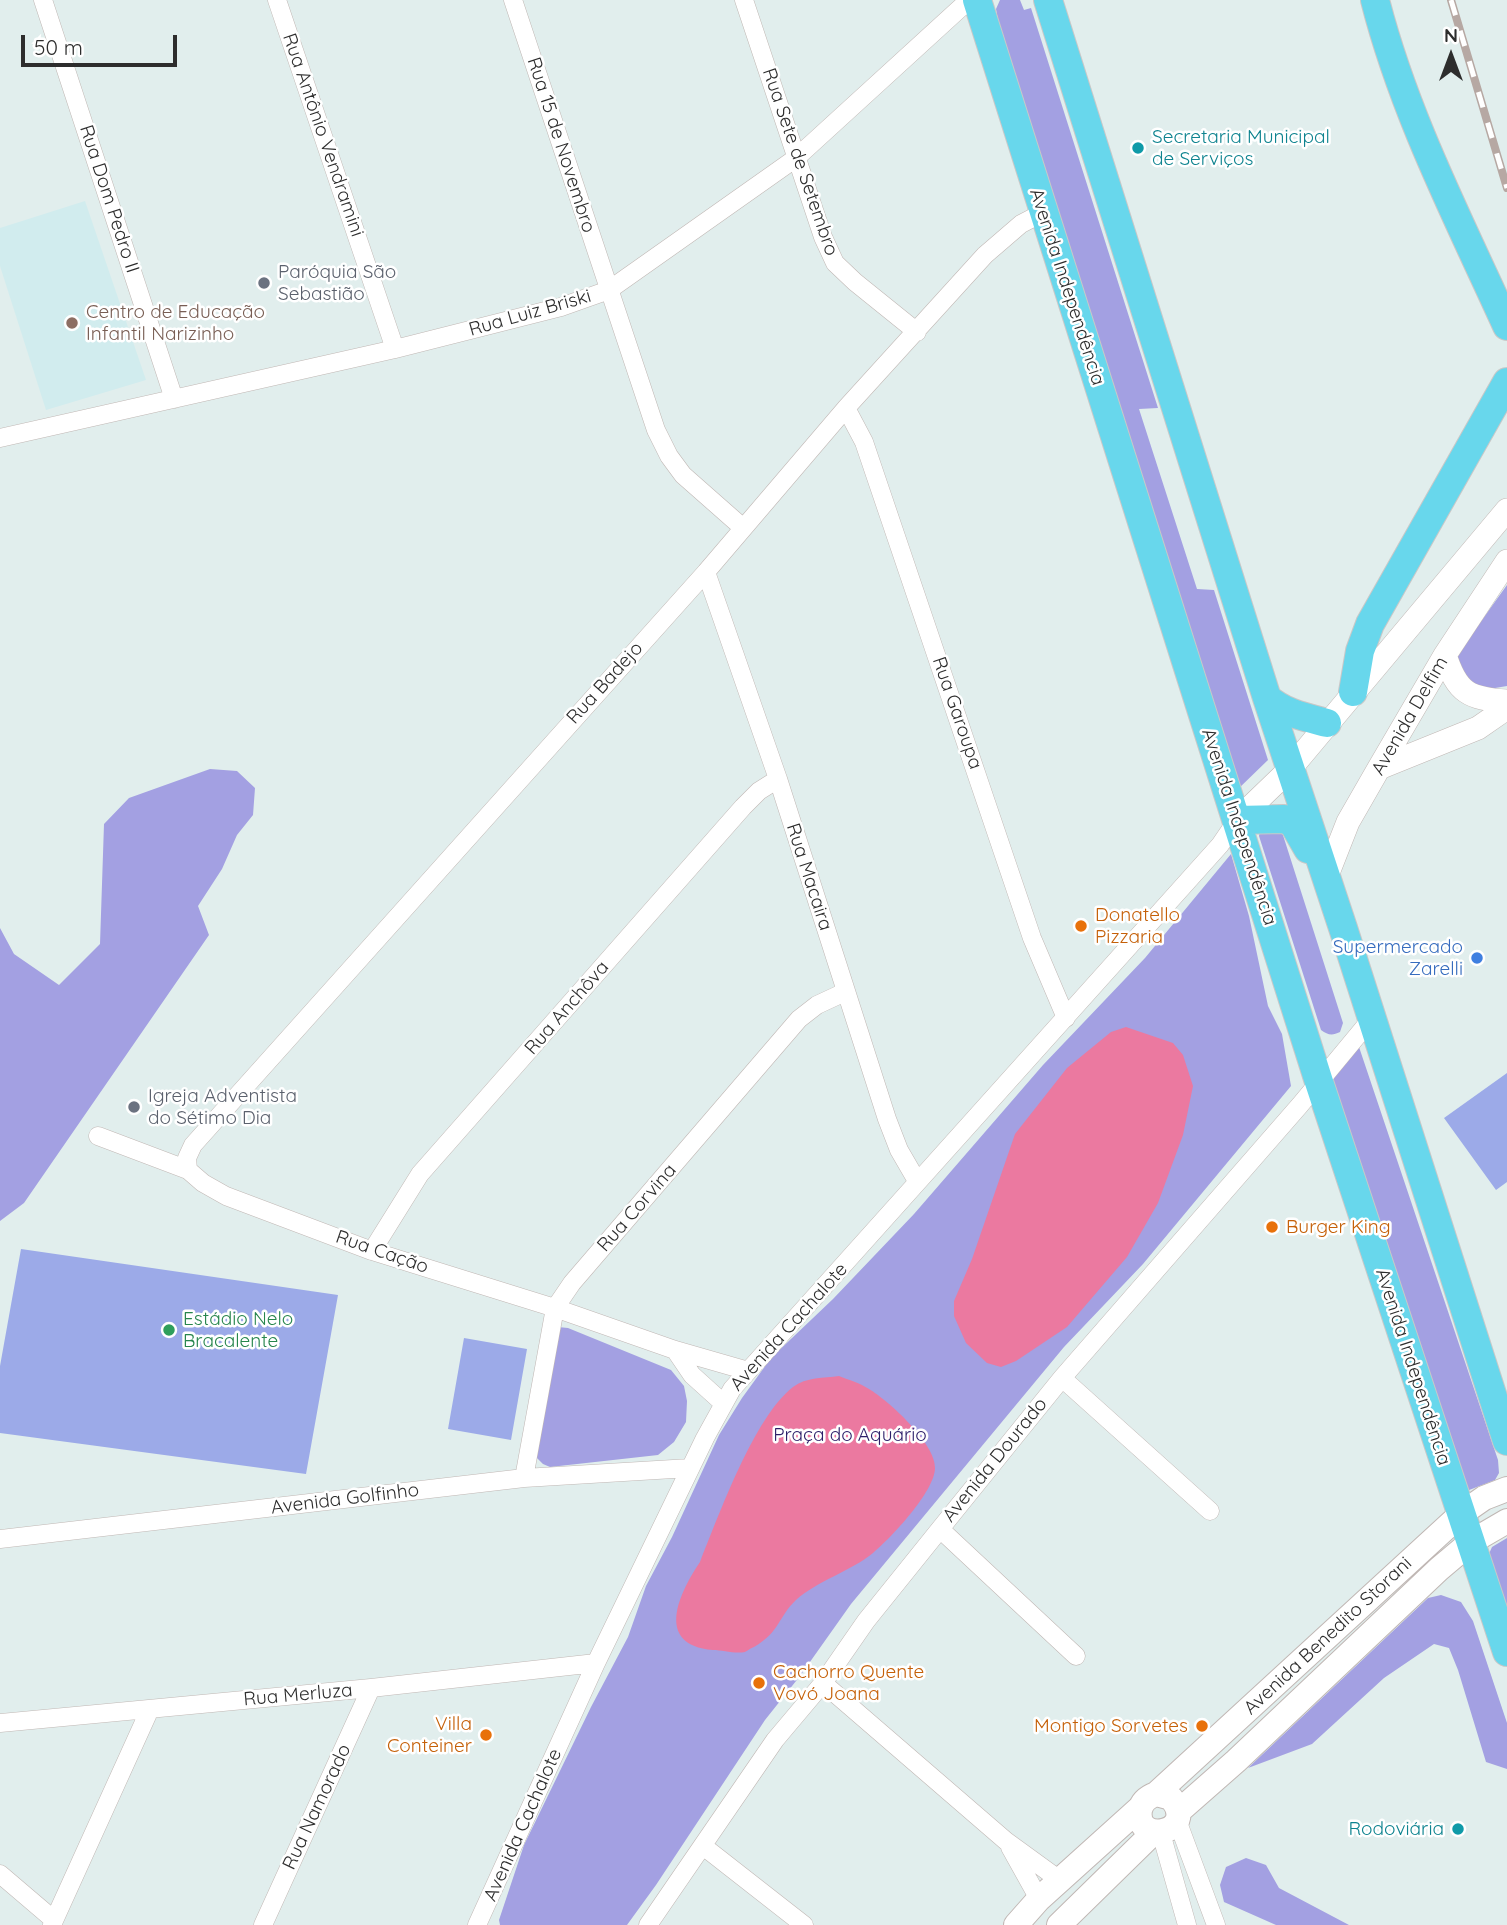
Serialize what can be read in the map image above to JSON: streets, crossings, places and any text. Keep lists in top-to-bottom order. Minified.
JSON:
{"streets":{"main road":["Avenida Independência","Avenida Benedito Storani"],"street":["Rua Antônio Vendramini","Rua 15 de Novembro","Rua Sete de Setembro","Rua Dom Pedro II","Rua Luiz Briski","Rua Badejo","Rua Garoupa","Avenida Delfim","Rua Macaira","Rua Anchôva","Rua Corvina","Rua Cação","Avenida Cachalote","Avenida Dourado","Avenida Golfinho","Rua Merluza","Rua Namorado"]},"crossings":[["Rua Antônio Vendramini","Rua Luiz Briski"],["Rua 15 de Novembro","Rua Luiz Briski"],["Rua 15 de Novembro","Rua Badejo"],["Rua Sete de Setembro","Rua Luiz Briski"],["Rua Sete de Setembro","Rua Badejo"],["Rua Dom Pedro II","Rua Luiz Briski"],["Avenida Independência","Rua Badejo"],["Avenida Independência","Avenida Cachalote"],["Avenida Independência","Avenida Dourado"],["Avenida Independência","Avenida Benedito Storani"],["Rua Badejo","Rua Garoupa"],["Rua Badejo","Rua Macaira"],["Rua Badejo","Rua Cação"],["Rua Garoupa","Avenida Cachalote"],["Rua Macaira","Rua Anchôva"],["Rua Macaira","Rua Corvina"],["Rua Macaira","Avenida Cachalote"],["Rua Anchôva","Rua Cação"],["Rua Corvina","Rua Cação"],["Rua Corvina","Avenida Golfinho"],["Rua Cação","Avenida Cachalote"],["Avenida Cachalote","Avenida Golfinho"],["Avenida Cachalote","Rua Merluza"],["Rua Merluza","Rua Namorado"]],"parks":["Praça do Aquário"],"places":["Secretaria Municipal de Serviços","Paróquia São Sebastião","Centro de Educação Infantil Narizinho","Donatello Pizzaria","Supermercado Zarelli","Igreja Adventista do Sétimo Dia","Burger King","Estádio Nelo Bracalente","Cachorro Quente Vovó Joana","Montigo Sorvetes","Villa Conteiner","Rodoviária"],"scale_bar":"50 m","north":"top"}
